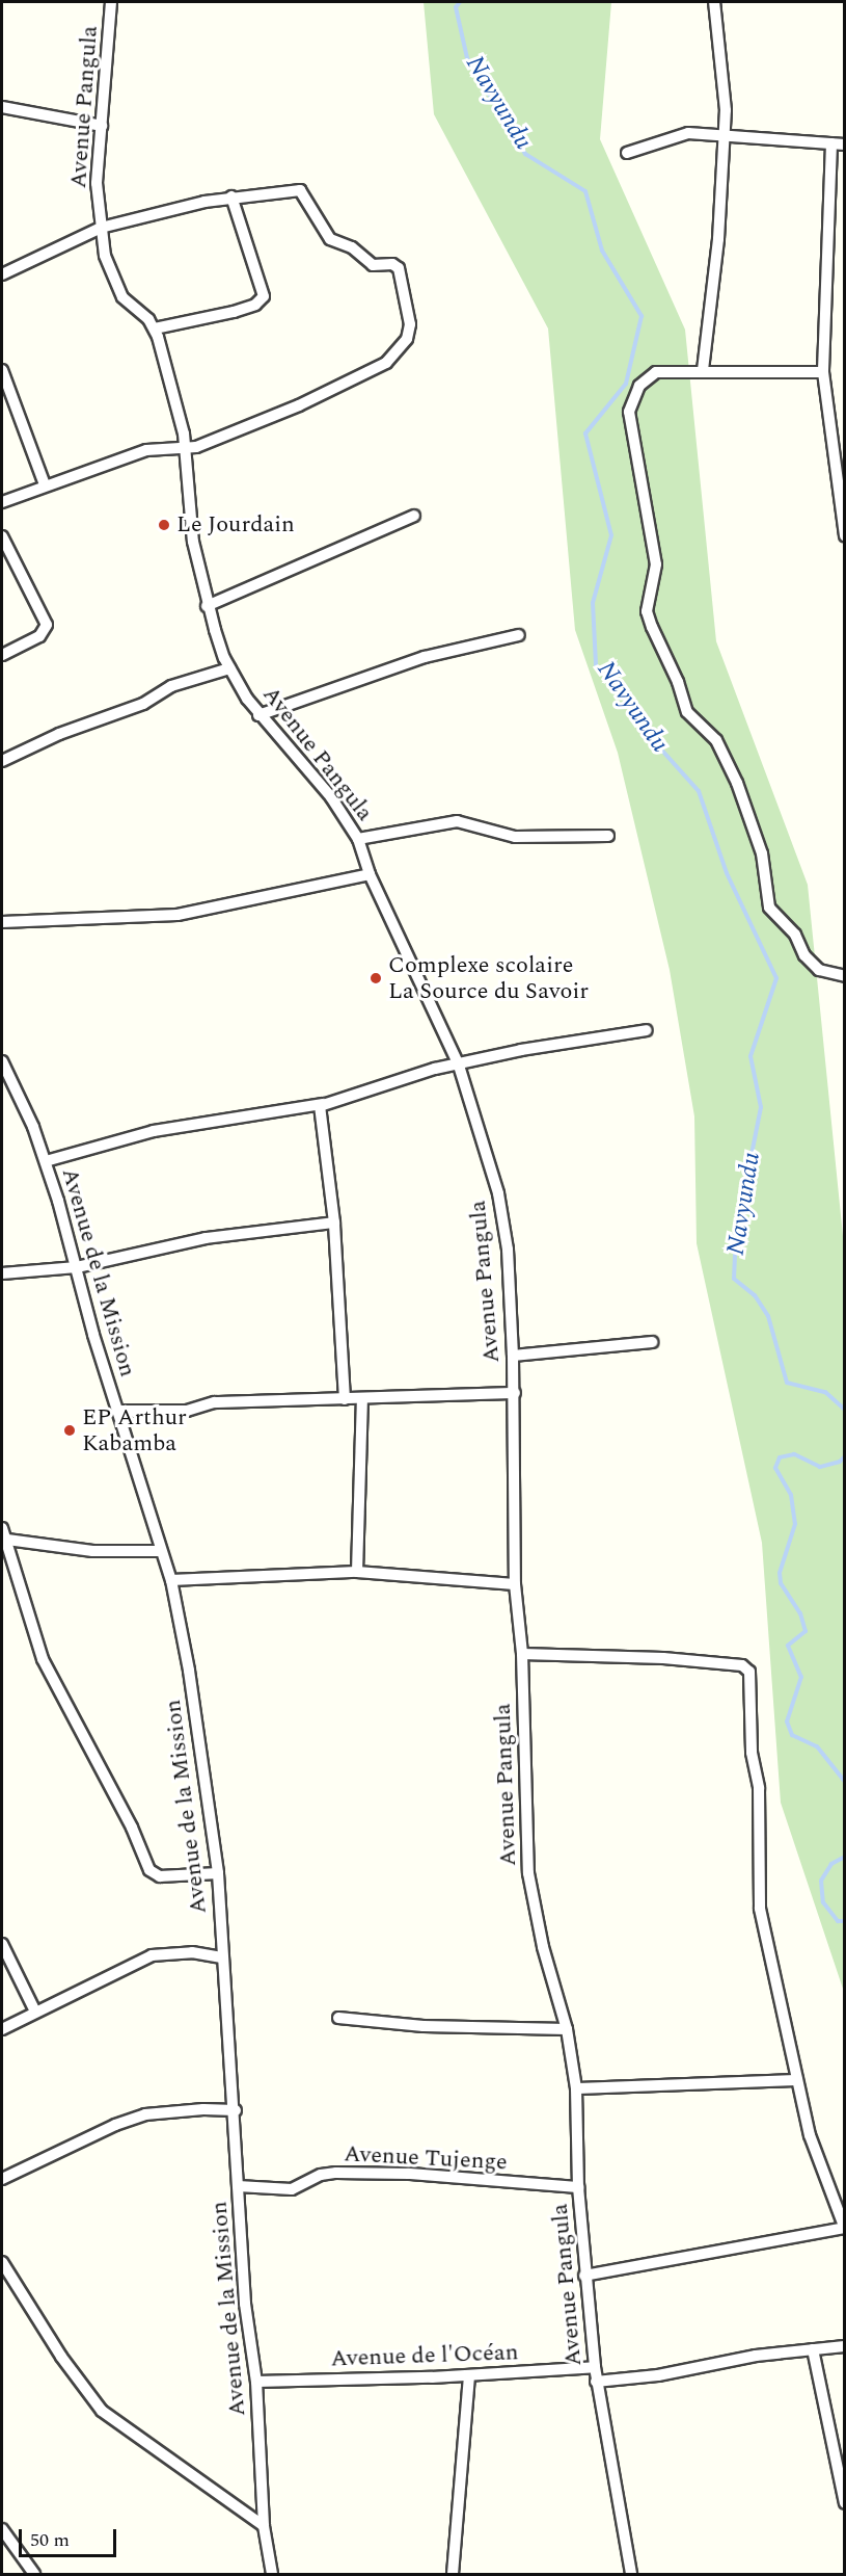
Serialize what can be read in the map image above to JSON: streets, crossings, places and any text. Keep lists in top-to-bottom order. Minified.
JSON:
{"streets":{"street":["Avenue Pangula","Avenue de la Mission","Avenue Tujenge","Avenue de l'Océan"]},"crossings":[["Avenue Pangula","Avenue Tujenge"],["Avenue Pangula","Avenue de l'Océan"],["Avenue de la Mission","Avenue Tujenge"],["Avenue de la Mission","Avenue de l'Océan"]],"water":["Navyundu"],"places":["Le Jourdain","Complexe scolaire La Source du Savoir","EP Arthur Kabamba"],"scale_bar":"50 m"}
